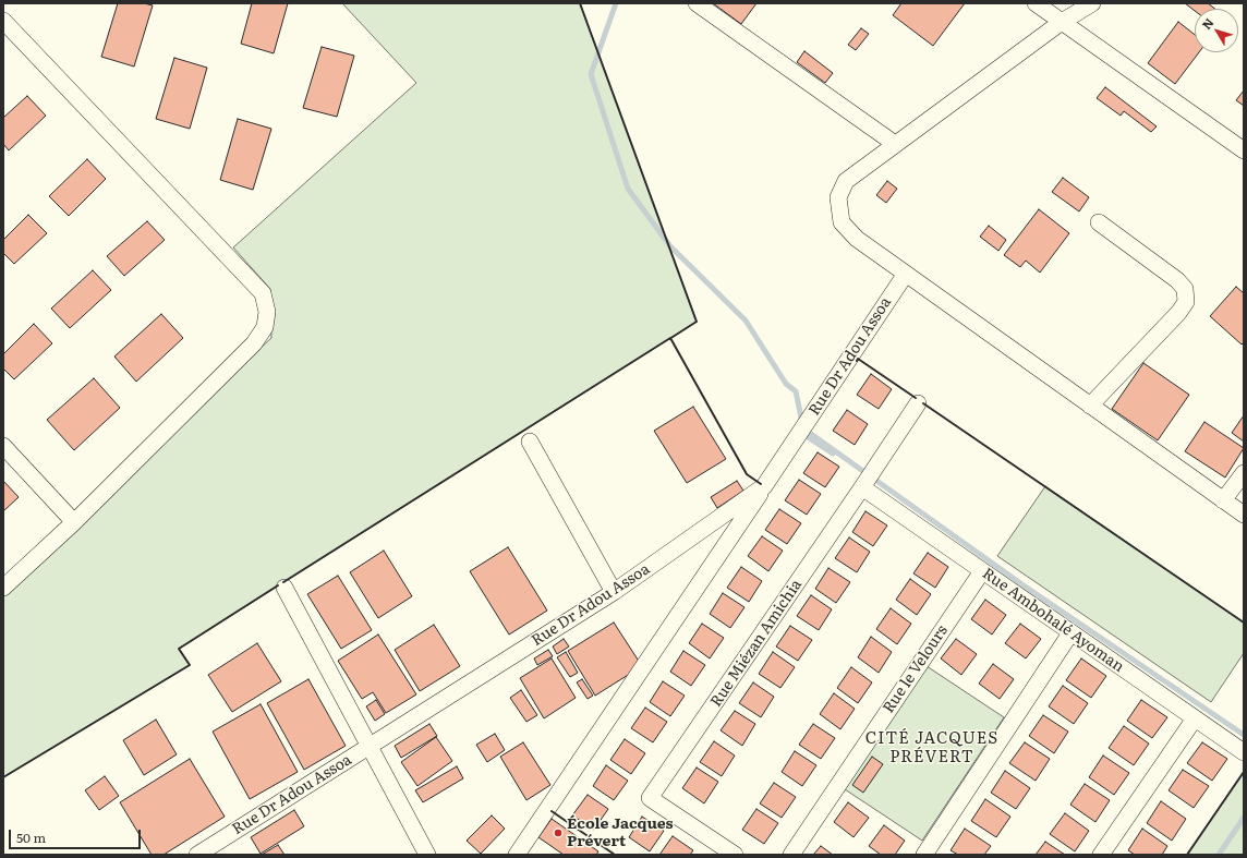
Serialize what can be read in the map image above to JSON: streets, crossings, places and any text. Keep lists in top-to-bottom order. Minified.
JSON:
{"streets":{"street":["Rue Dr Adou Assoa","Rue Ambohalé Ayoman","Rue Miézan Amichia","Rue le Velours"]},"crossings":[["Rue Ambohalé Ayoman","Rue Miézan Amichia"],["Rue Ambohalé Ayoman","Rue le Velours"]],"districts":["CITÉ JACQUES PRÉVERT"],"places":["École Jacques Prévert"],"scale_bar":"50 m","north":"top left"}
